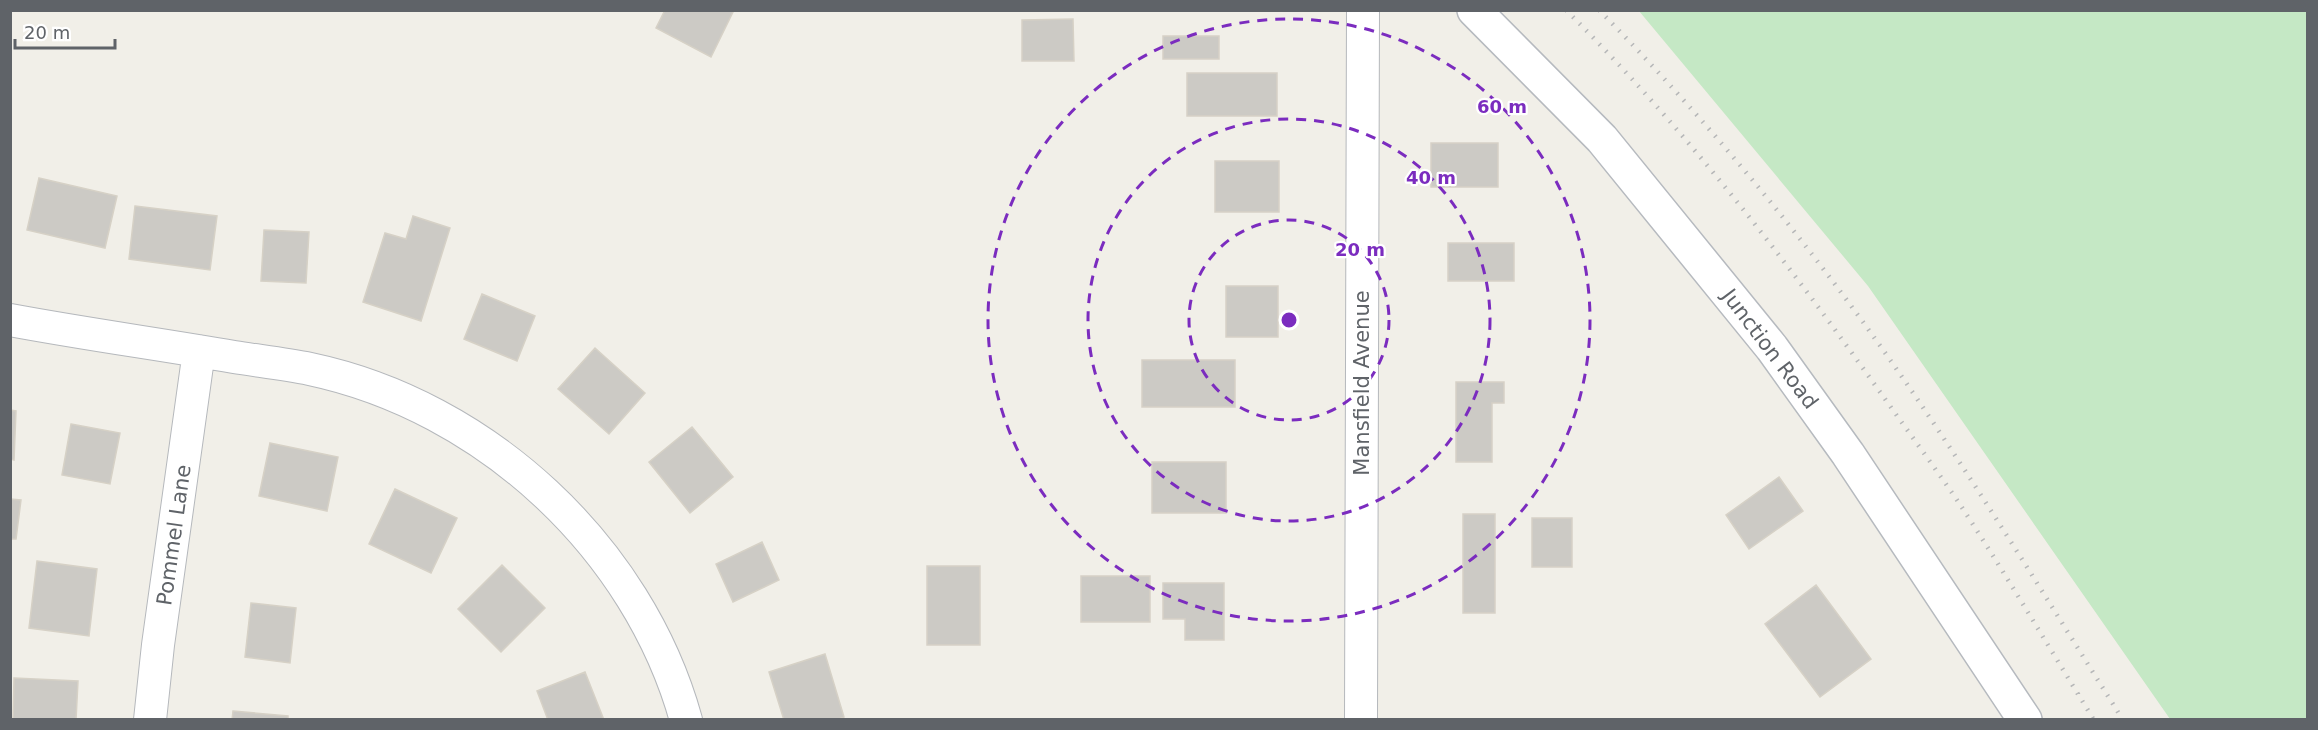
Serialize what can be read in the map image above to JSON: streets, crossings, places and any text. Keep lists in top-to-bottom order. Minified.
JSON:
{"streets":{"street":["Junction Road","Mansfield Avenue","Pommel Lane"]},"scale_bar":"20 m","rings":["60 m","40 m","20 m"]}
